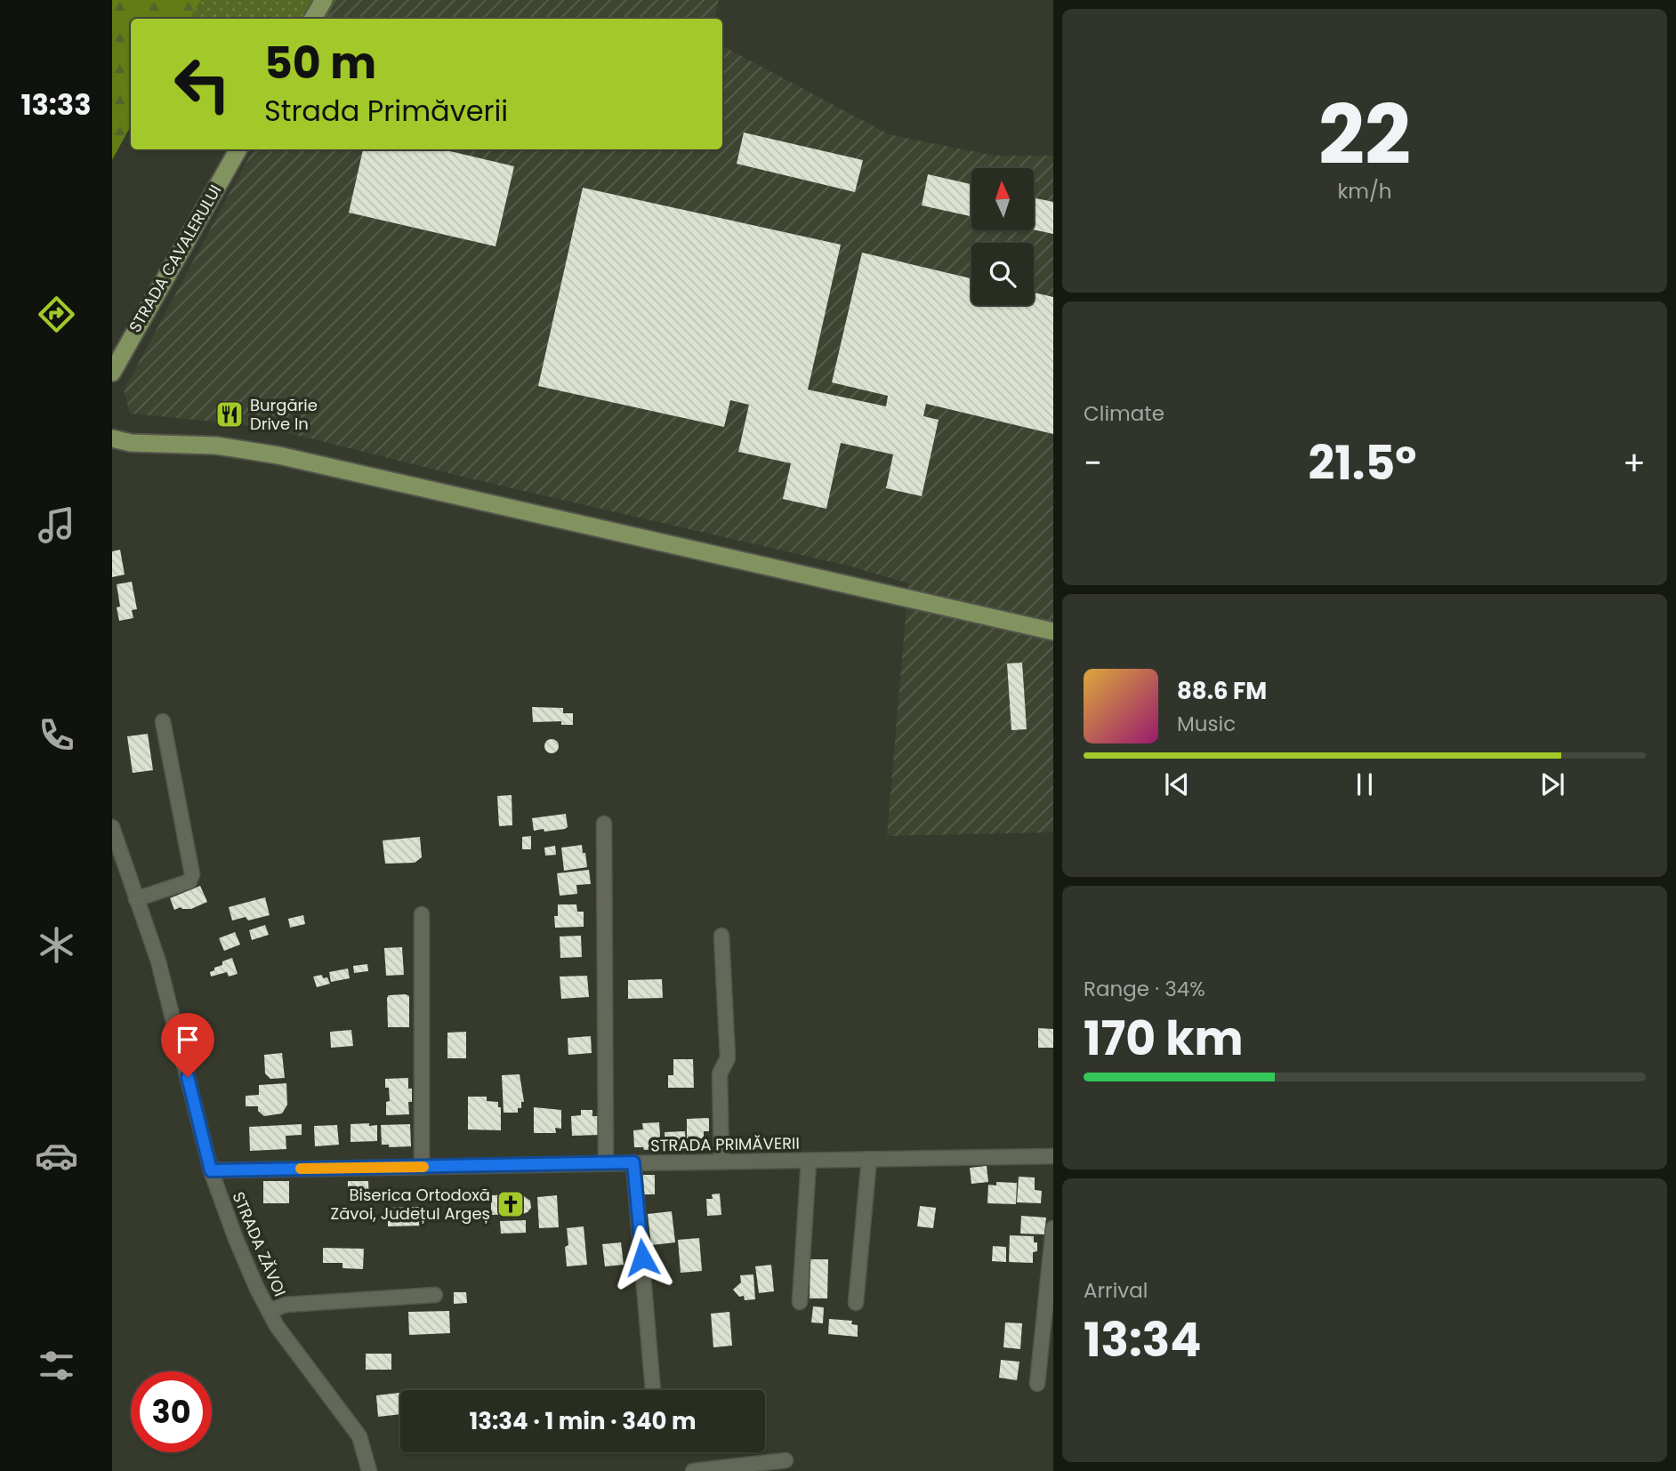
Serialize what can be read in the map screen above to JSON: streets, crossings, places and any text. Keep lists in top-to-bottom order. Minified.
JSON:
{"streets":{"main road":["STRADA CAVALERULUI"],"street":["STRADA PRIMĂVERII","STRADA ZĂVOI"]},"crossings":[["STRADA PRIMĂVERII","STRADA ZĂVOI"]],"places":{"restaurant":["Burgărie Drive In"],"church":["Biserica Ortodoxă Zăvoi, Județul Argeș"]},"north":"top","page":{"tabs":"13:33","tile":[["22","km/h"],"Climate",["Range · 34%","170 km"],["Arrival","13:34"]],"turn":["50 m","Strada Primăverii"],"heat":["−","21.5°","+"],"song":["88.6 FM","Music"],"limit":"30","trip":"13:34 · 1 min · 340 m"}}
